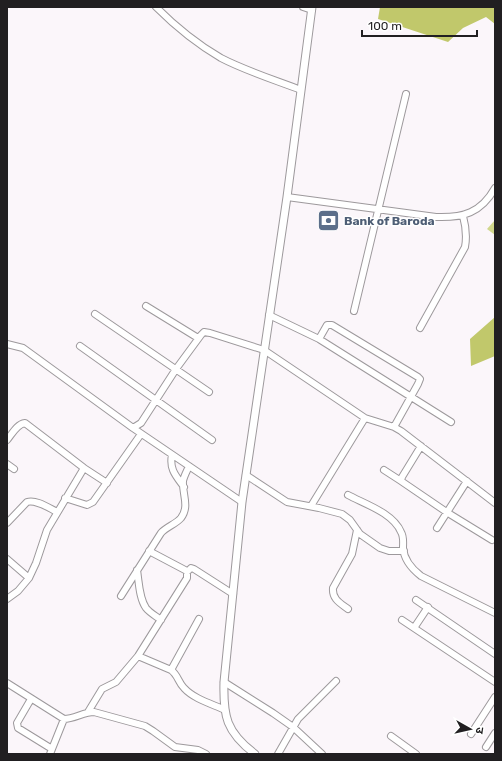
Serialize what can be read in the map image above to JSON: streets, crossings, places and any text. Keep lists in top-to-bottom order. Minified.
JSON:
{"places":{"bank":["Bank of Baroda"]},"scale_bar":"100 m","north":"right"}
